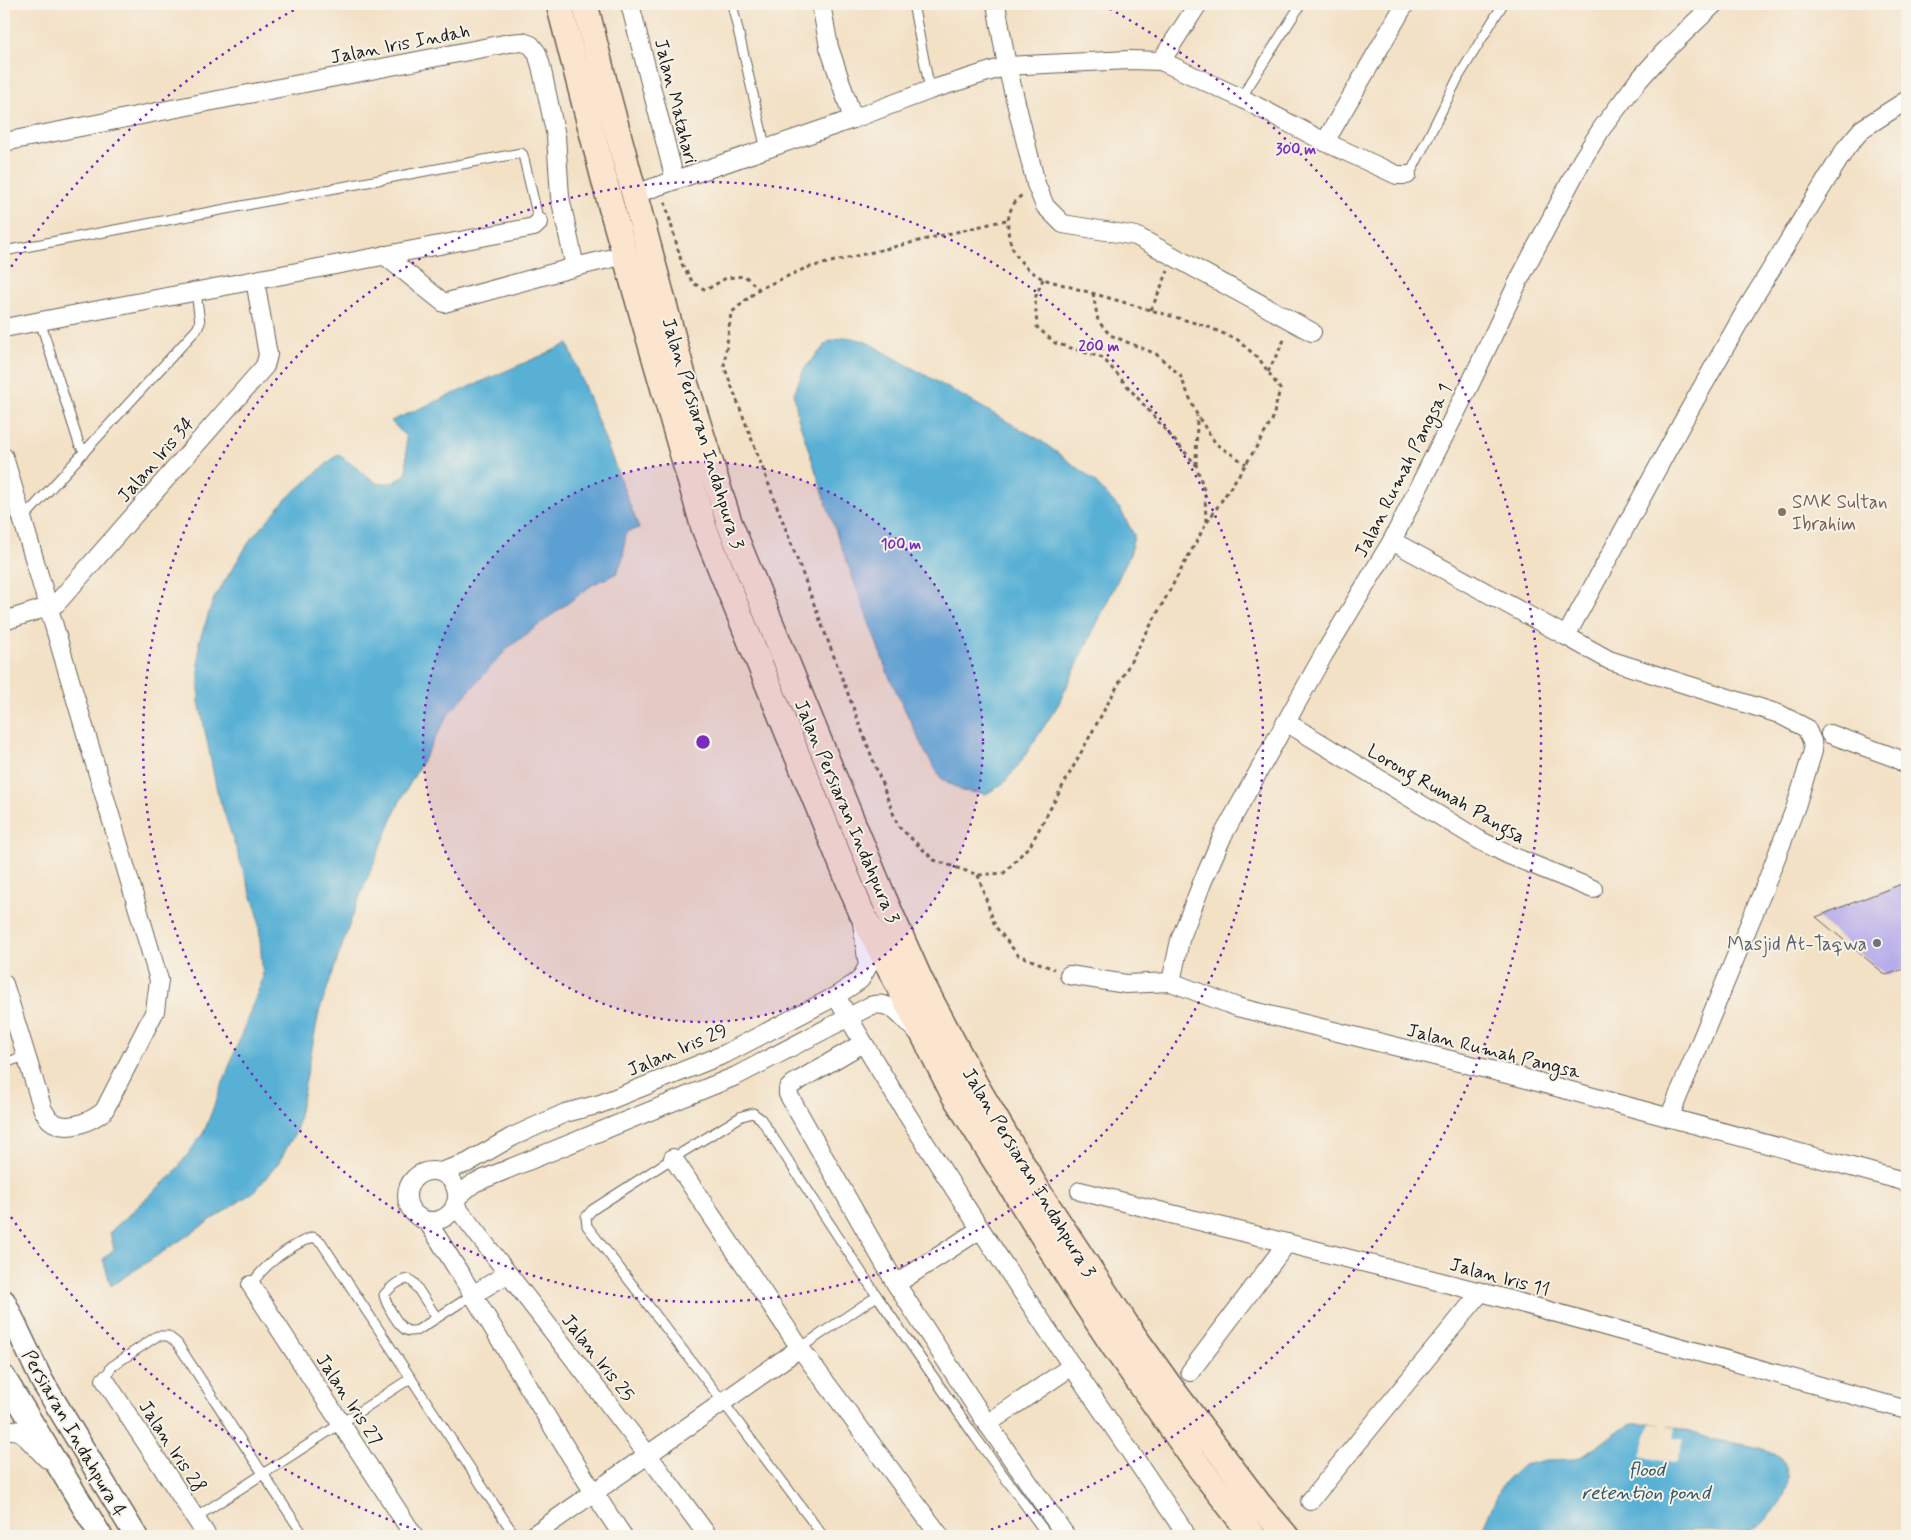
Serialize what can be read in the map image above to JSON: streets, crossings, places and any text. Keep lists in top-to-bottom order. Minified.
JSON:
{"streets":{"main road":["Jalan Persiaran Indahpura 3"],"street":["Jalan Iris Indah","Jalan Matahari","Jalan Iris 34","Jalan Rumah Pangsa 1","Lorong Rumah Pangsa","Jalan Iris 29","Jalan Rumah Pangsa","Jalan Iris 11","Jalan Iris 25","Jalan Iris 27","Persiaran Indahpura 4","Jalan Iris 28"]},"crossings":[["Jalan Persiaran Indahpura 3","Jalan Iris 29"],["Jalan Rumah Pangsa 1","Lorong Rumah Pangsa"],["Jalan Rumah Pangsa 1","Jalan Rumah Pangsa"],["Jalan Iris 29","Jalan Iris 25"]],"water":["flood retention pond"],"places":["SMK Sultan Ibrahim","Masjid At-Taqwa"],"rings":["300 m","200 m","100 m"]}
